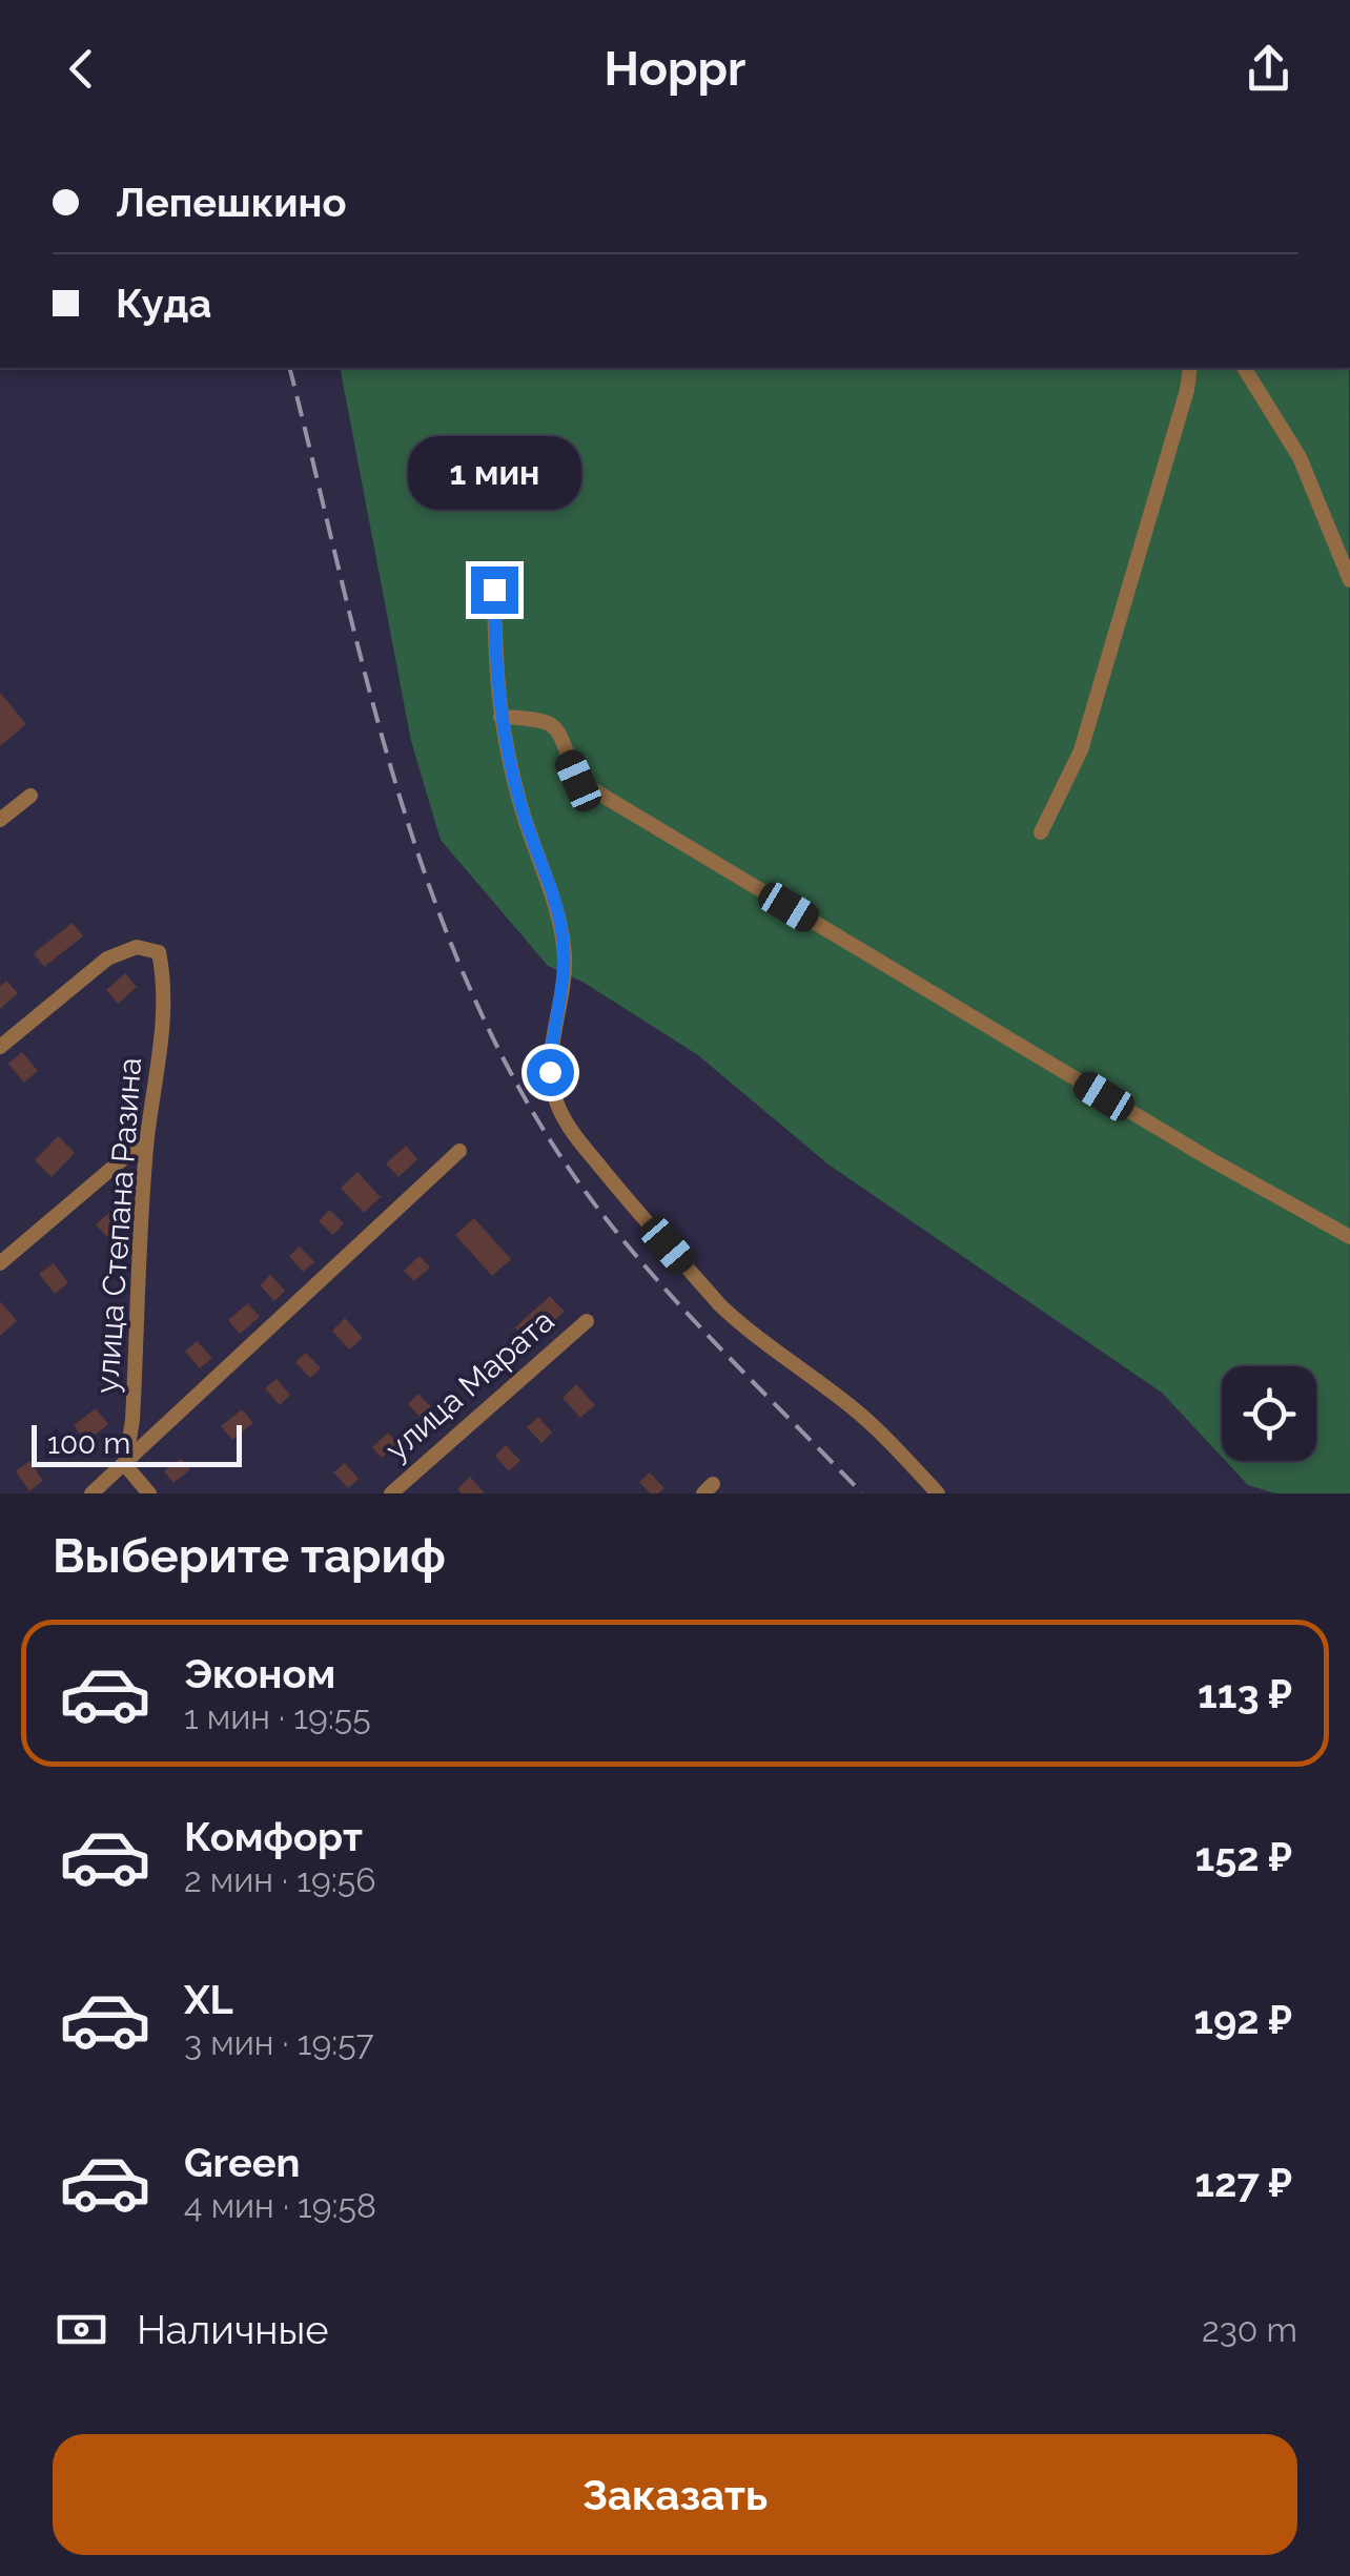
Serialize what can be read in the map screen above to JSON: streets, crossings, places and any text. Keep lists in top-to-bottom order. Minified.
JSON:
{"streets":{"street":["улица Степана Разина","улица Марата"]},"scale_bar":"100 m","page":{"header":"Hoppr","banner":["Лепешкино","Куда"],"bubble":"1 мин","scale":"100 m","heading":"Выберите тариф","list":[{"name":"Эконом","note":"1 мин · 19:55","value":"113 ₽"},{"name":"Комфорт","note":"2 мин · 19:56","value":"152 ₽"},{"name":"XL","note":"3 мин · 19:57","value":"192 ₽"},{"name":"Green","note":"4 мин · 19:58","value":"127 ₽"}],"pay":["Наличные","230 m"],"buttons":"Заказать"}}
